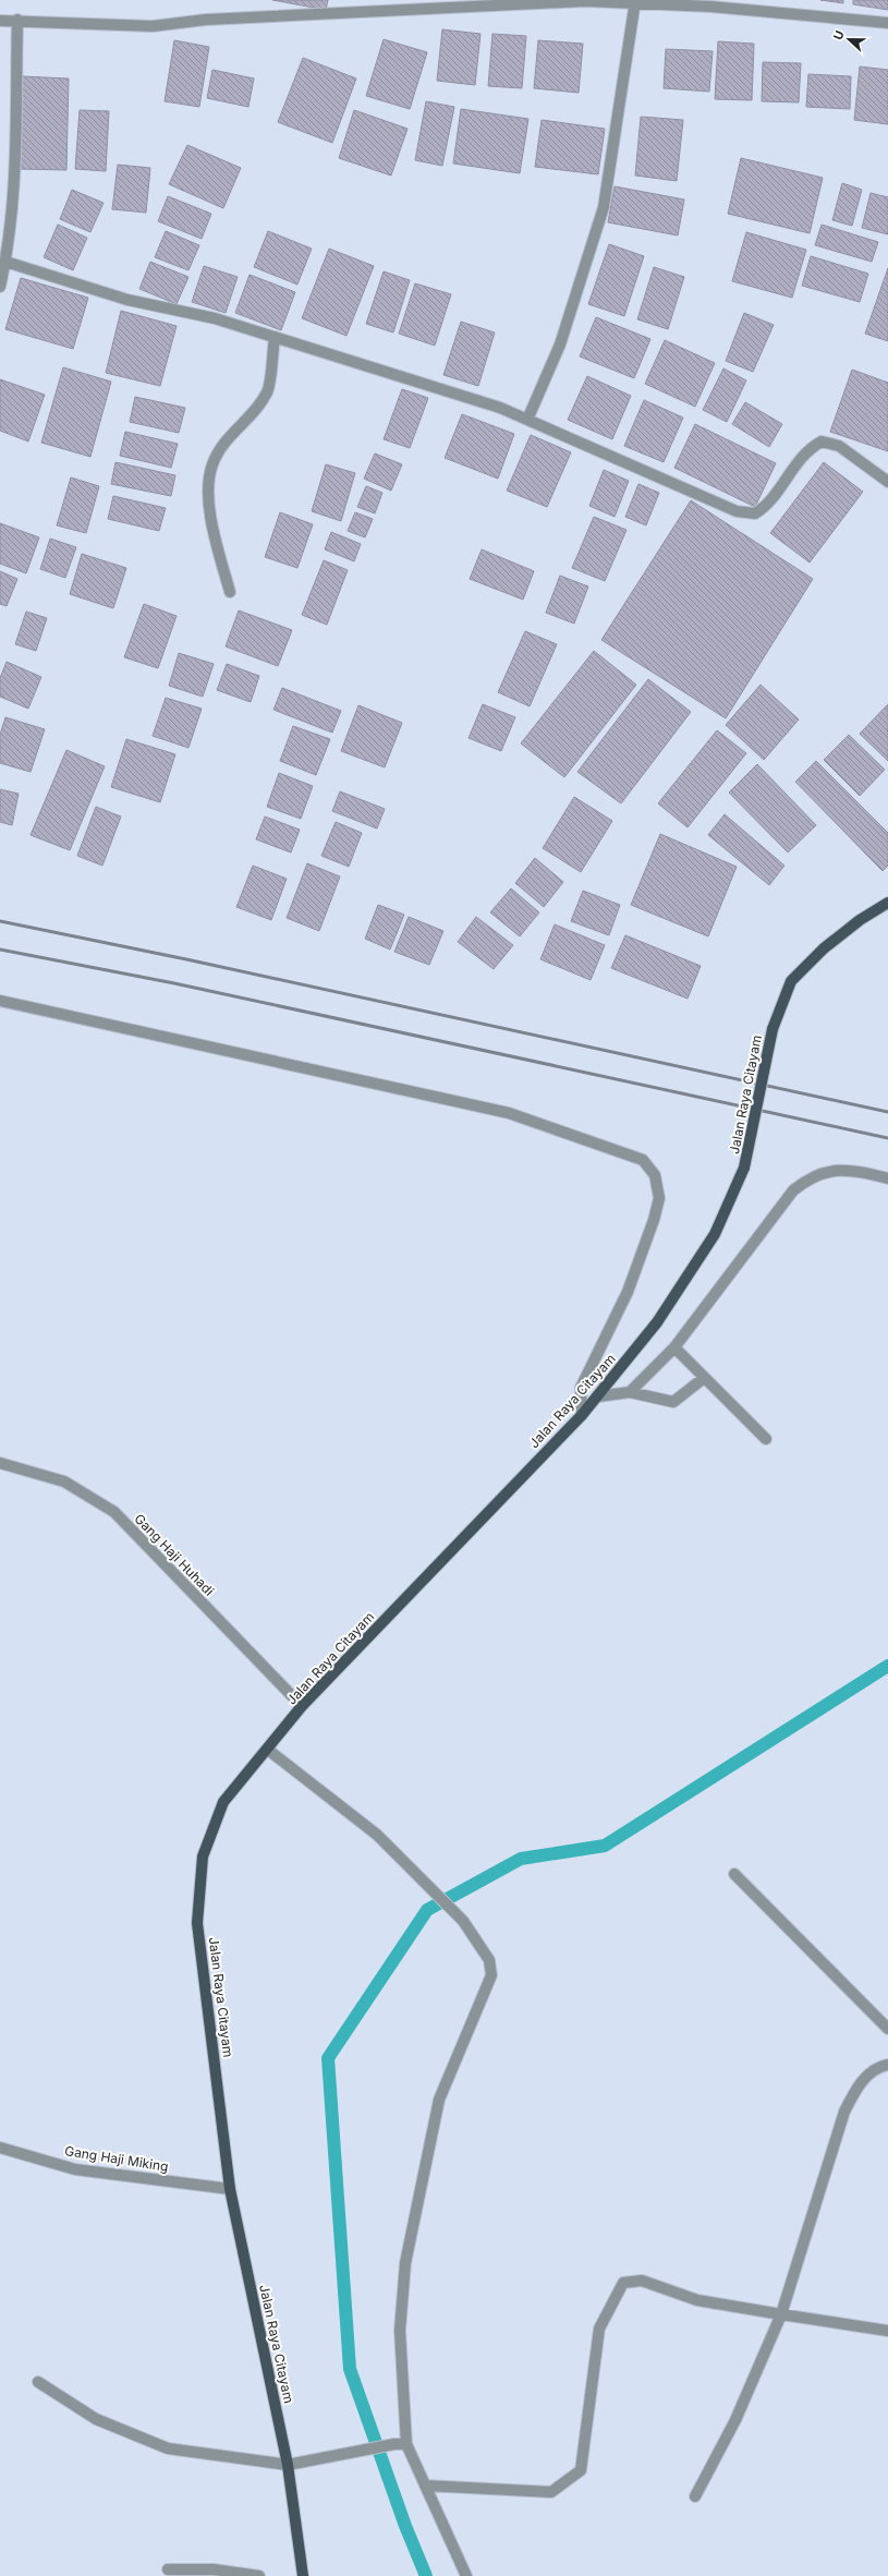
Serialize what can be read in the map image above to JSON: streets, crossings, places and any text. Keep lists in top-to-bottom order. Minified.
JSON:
{"streets":{"main road":["Jalan Raya Citayam"],"street":["Gang Haji Huhadi","Gang Haji Miking"]},"crossings":[["Jalan Raya Citayam","Gang Haji Huhadi"],["Jalan Raya Citayam","Gang Haji Miking"]],"north":"left"}
